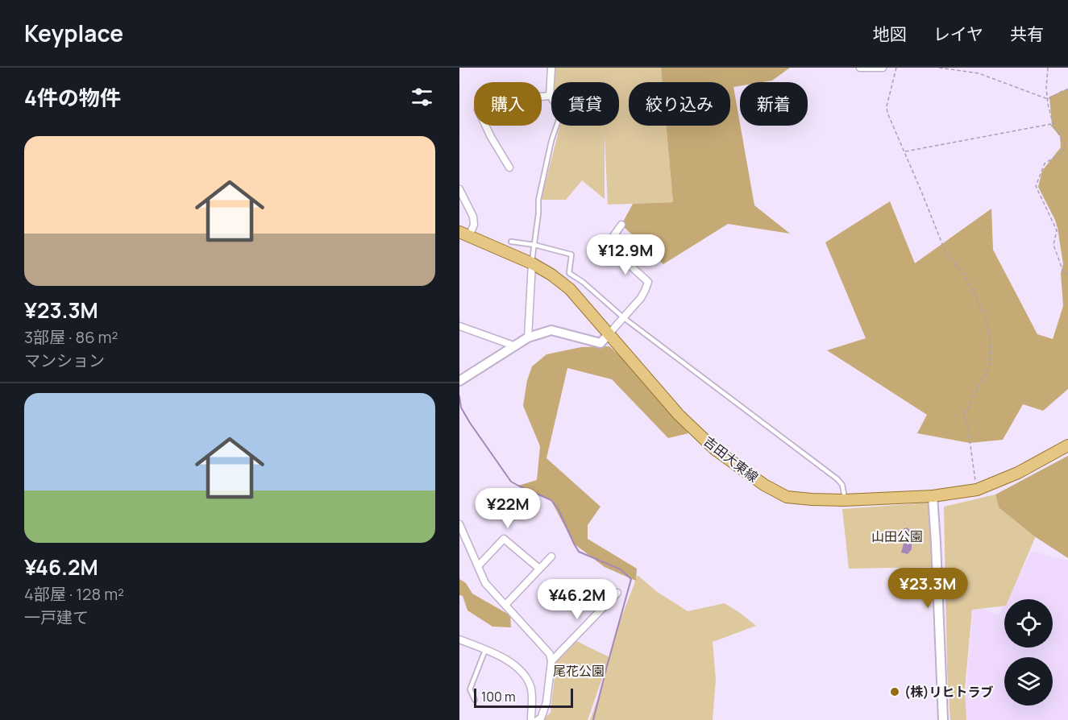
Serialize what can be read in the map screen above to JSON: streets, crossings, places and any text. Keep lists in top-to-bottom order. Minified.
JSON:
{"streets":{"main road":["吉田大東線"]},"parks":["山田公園","尾花公園"],"places":["(株)リヒトラブ"],"scale_bar":"100 m","page":{"header":"Keyplace","nav":["地図","レイヤ","共有"],"heading":"4件の物件","chip":["購入","賃貸","絞り込み","新着"],"list":[{"name":"¥23.3M","note":"3部屋 · 86 m² · マンション"},{"name":"¥46.2M","note":"4部屋 · 128 m² · 一戸建て"}],"price":["¥12.9M","¥22M","¥23.3M","¥46.2M"],"scale":"100 m"}}
